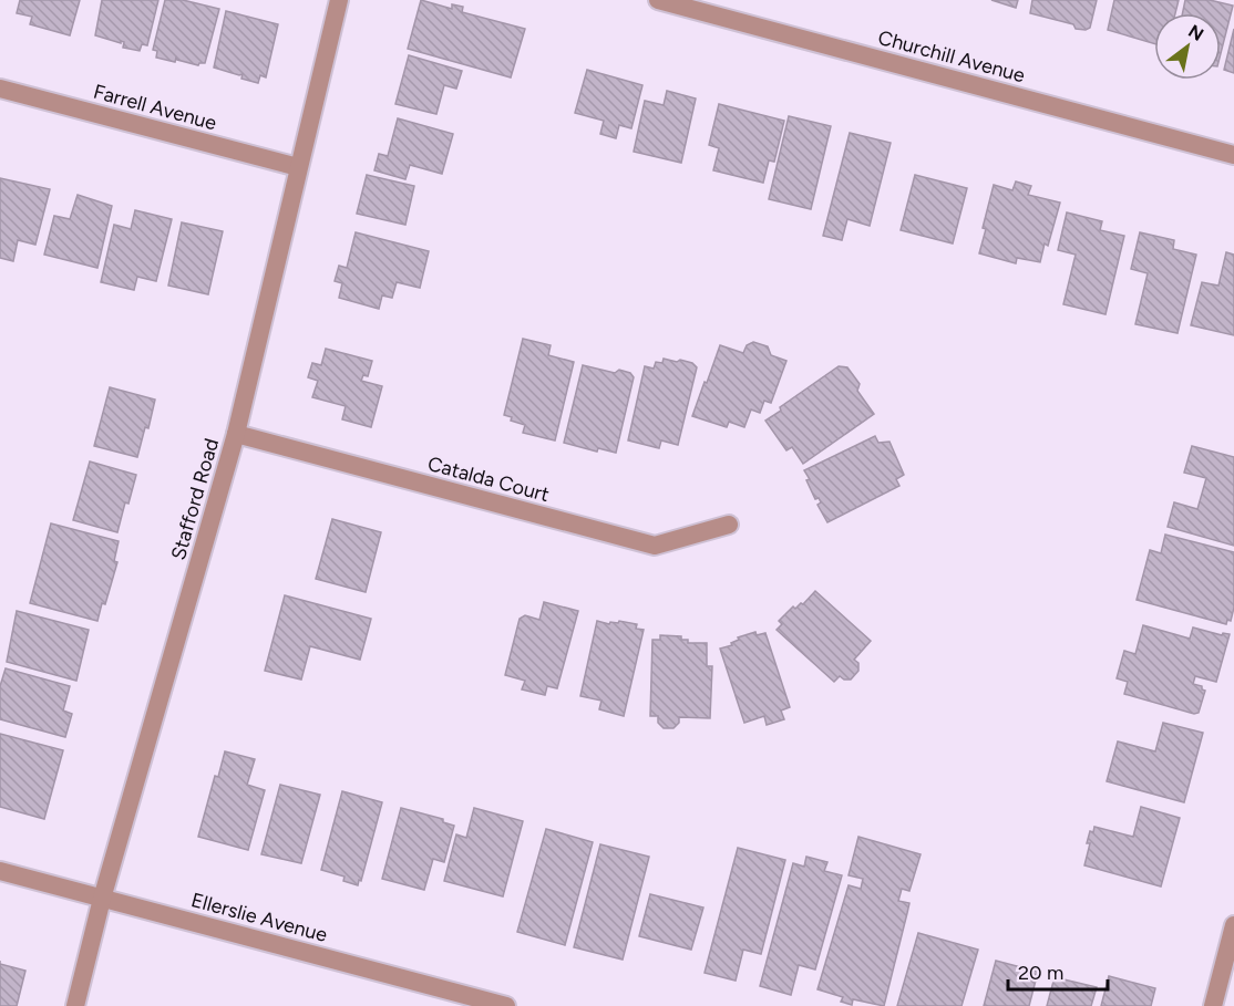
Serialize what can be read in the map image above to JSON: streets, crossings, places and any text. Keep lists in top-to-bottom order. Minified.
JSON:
{"streets":{"street":["Churchill Avenue","Farrell Avenue","Catalda Court","Stafford Road","Ellerslie Avenue"]},"crossings":[["Farrell Avenue","Stafford Road"],["Catalda Court","Stafford Road"],["Stafford Road","Ellerslie Avenue"]],"scale_bar":"20 m","north":"top right"}
